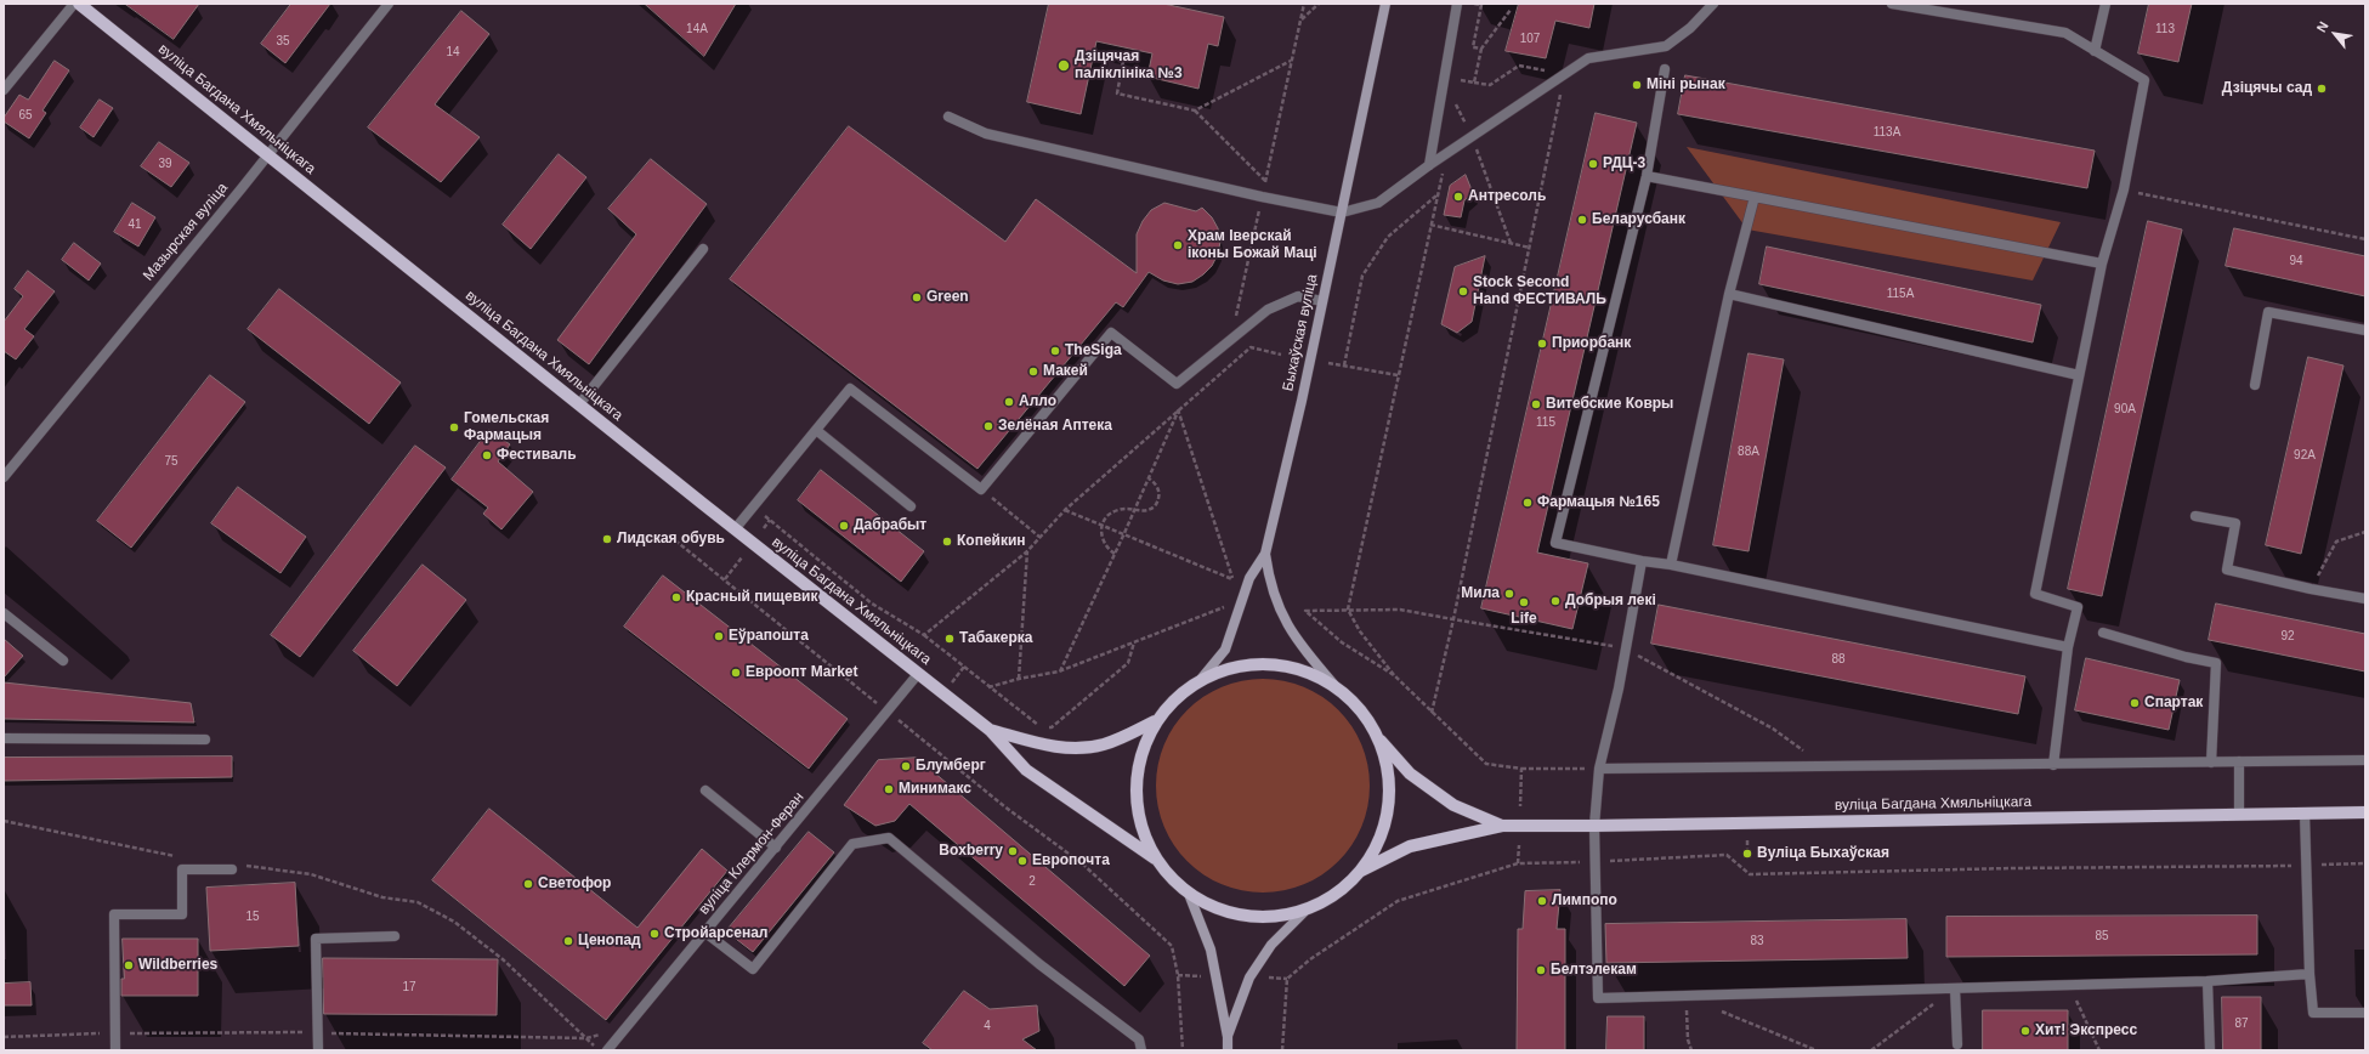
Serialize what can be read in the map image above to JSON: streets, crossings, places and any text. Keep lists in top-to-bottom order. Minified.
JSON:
{"streets":{"main road":["вуліца Багдана Хмяльніцкага","Быхаўская вуліца"],"street":["Мазырская вуліца","вуліца Клермон-Феран"]},"crossings":[["вуліца Багдана Хмяльніцкага","Мазырская вуліца"],["вуліца Багдана Хмяльніцкага","вуліца Клермон-Феран"]],"places":["Дзіцячая паліклініка №3","Міні рынак","Дзіцячы сад","РДЦ-3","Антресоль","Беларусбанк","Храм Іверскай іконы Божай Маці","Stock Second Hand ФЕСТИВАЛЬ","Green","Приорбанк","TheSiga","Макей","Алло","Витебские Ковры","Зелёная Аптека","Гомельская Фармацыя","Фестиваль","Фармацыя №165","Дабрабыт","Лидская обувь","Копейкин","Мила","Красный пищевик","Добрыя лекі","Life","Еўрапошта","Табакерка","Евроопт Market","Спартак","Блумберг","Минимакс","Boxberry","Вуліца Быхаўская","Европочта","Светофор","Лимпопо","Стройарсенал","Ценопад","Wildberries","Белтэлекам","Хит! Экспресс"],"house_numbers":["14А","113","107","35","14","65","113А","39","41","94","115А","90А","115","88А","92А","75","92","88","2","15","85","83","17","87","4"],"north":"top left"}
